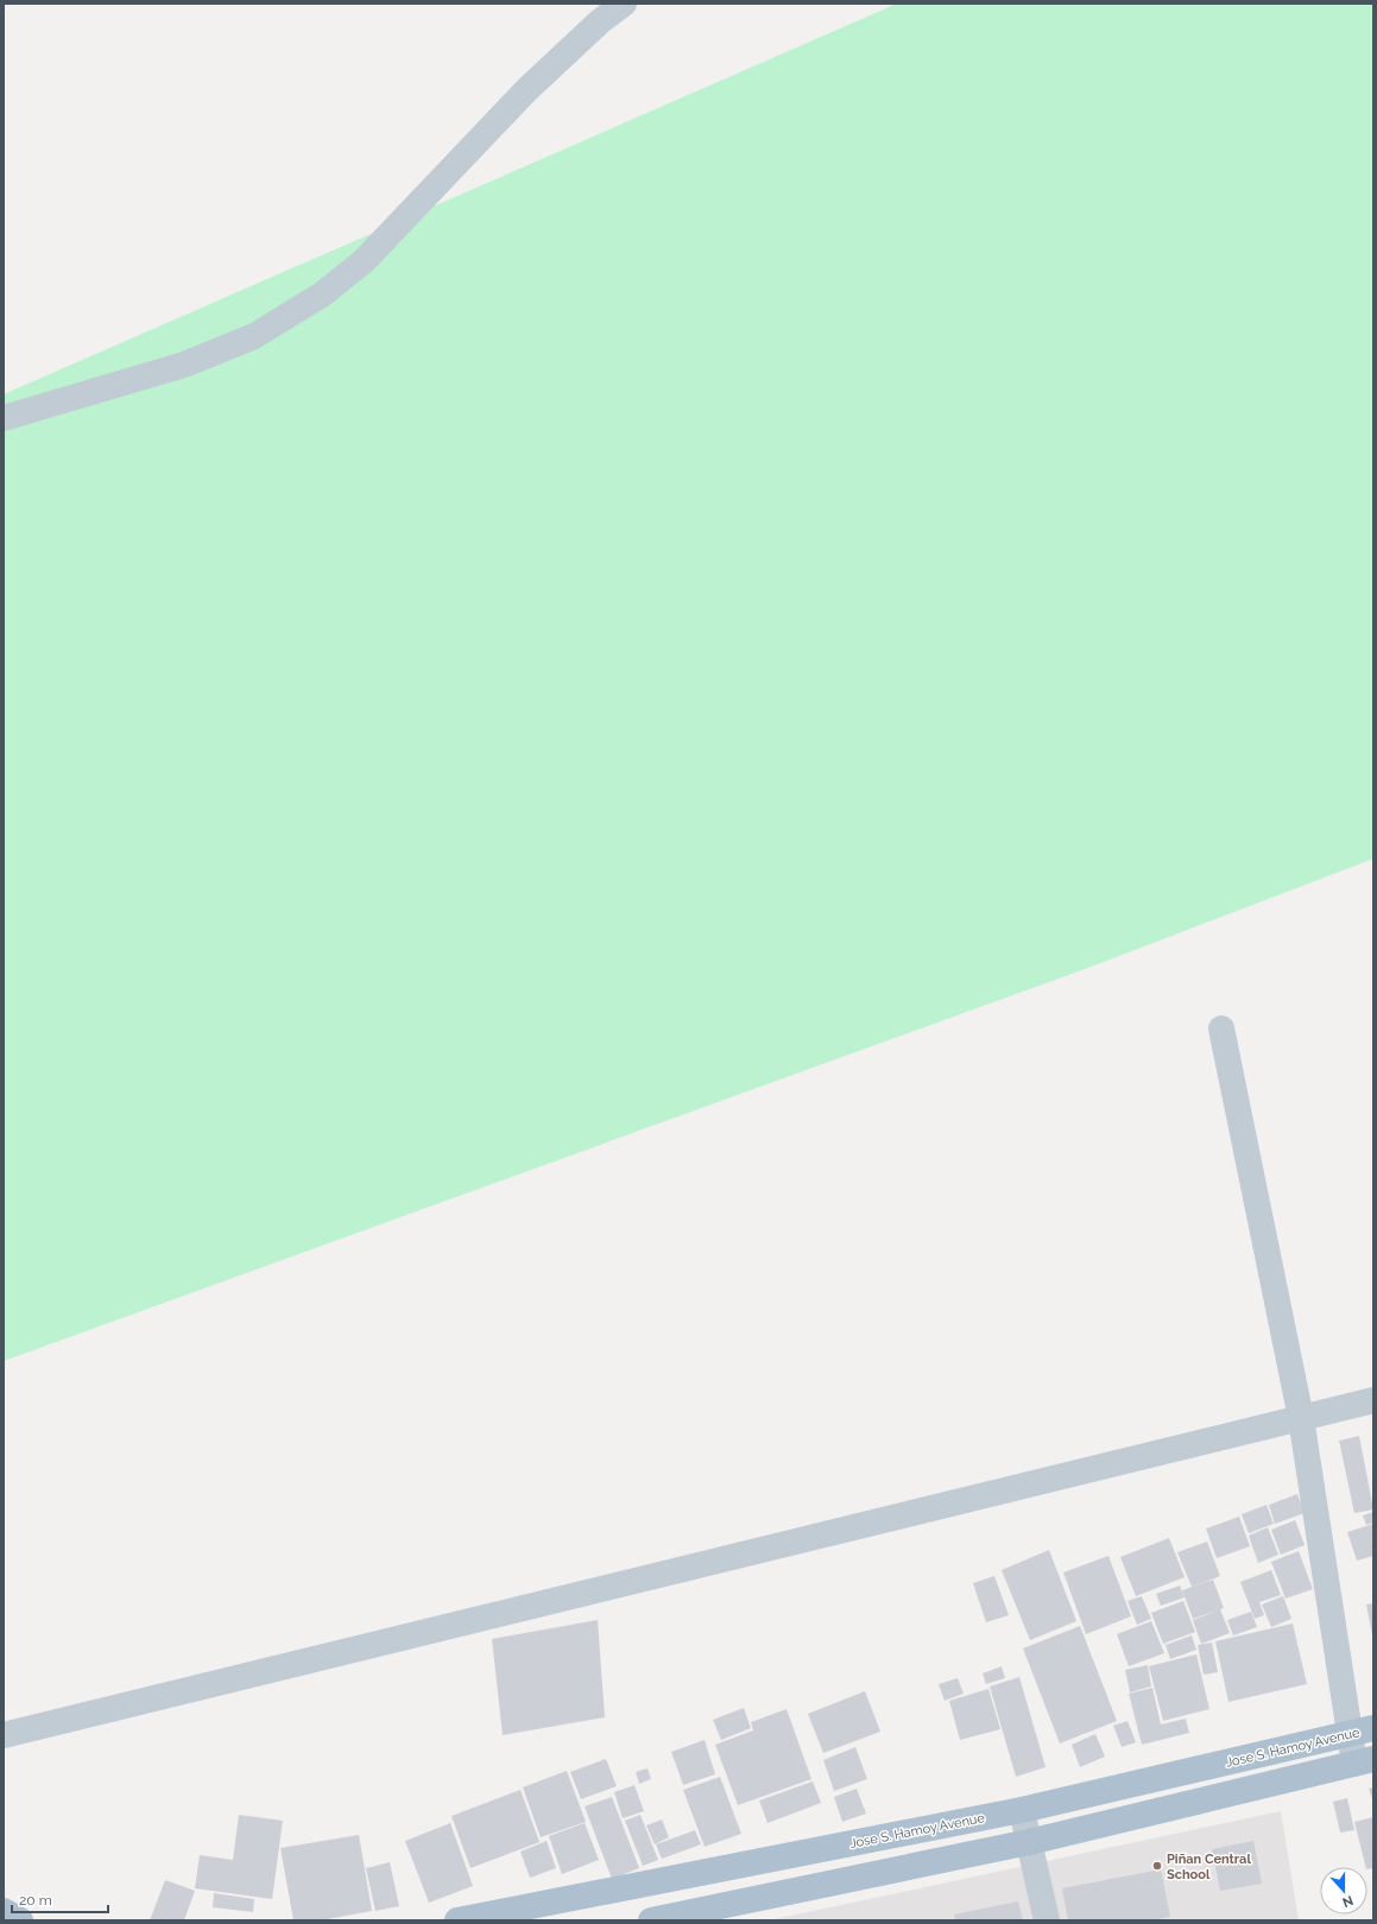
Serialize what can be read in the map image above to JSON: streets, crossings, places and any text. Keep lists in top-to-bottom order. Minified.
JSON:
{"streets":{"main road":["Jose S. Hamoy Avenue"]},"places":["Piñan Central School"],"scale_bar":"20 m","north":"bottom"}
